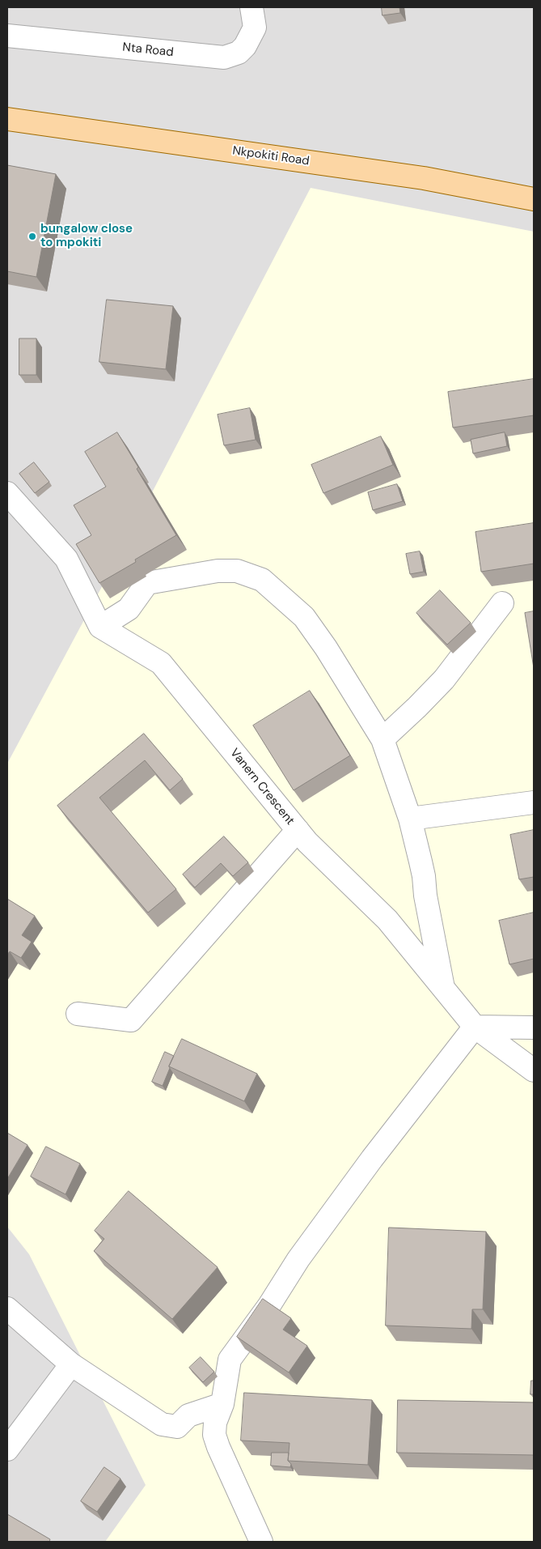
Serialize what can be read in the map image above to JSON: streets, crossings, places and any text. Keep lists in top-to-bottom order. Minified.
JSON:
{"streets":{"main road":["Nkpokiti Road"],"street":["Nta Road","Vanern Crescent"]},"places":["bungalow close to mpokiti"]}
